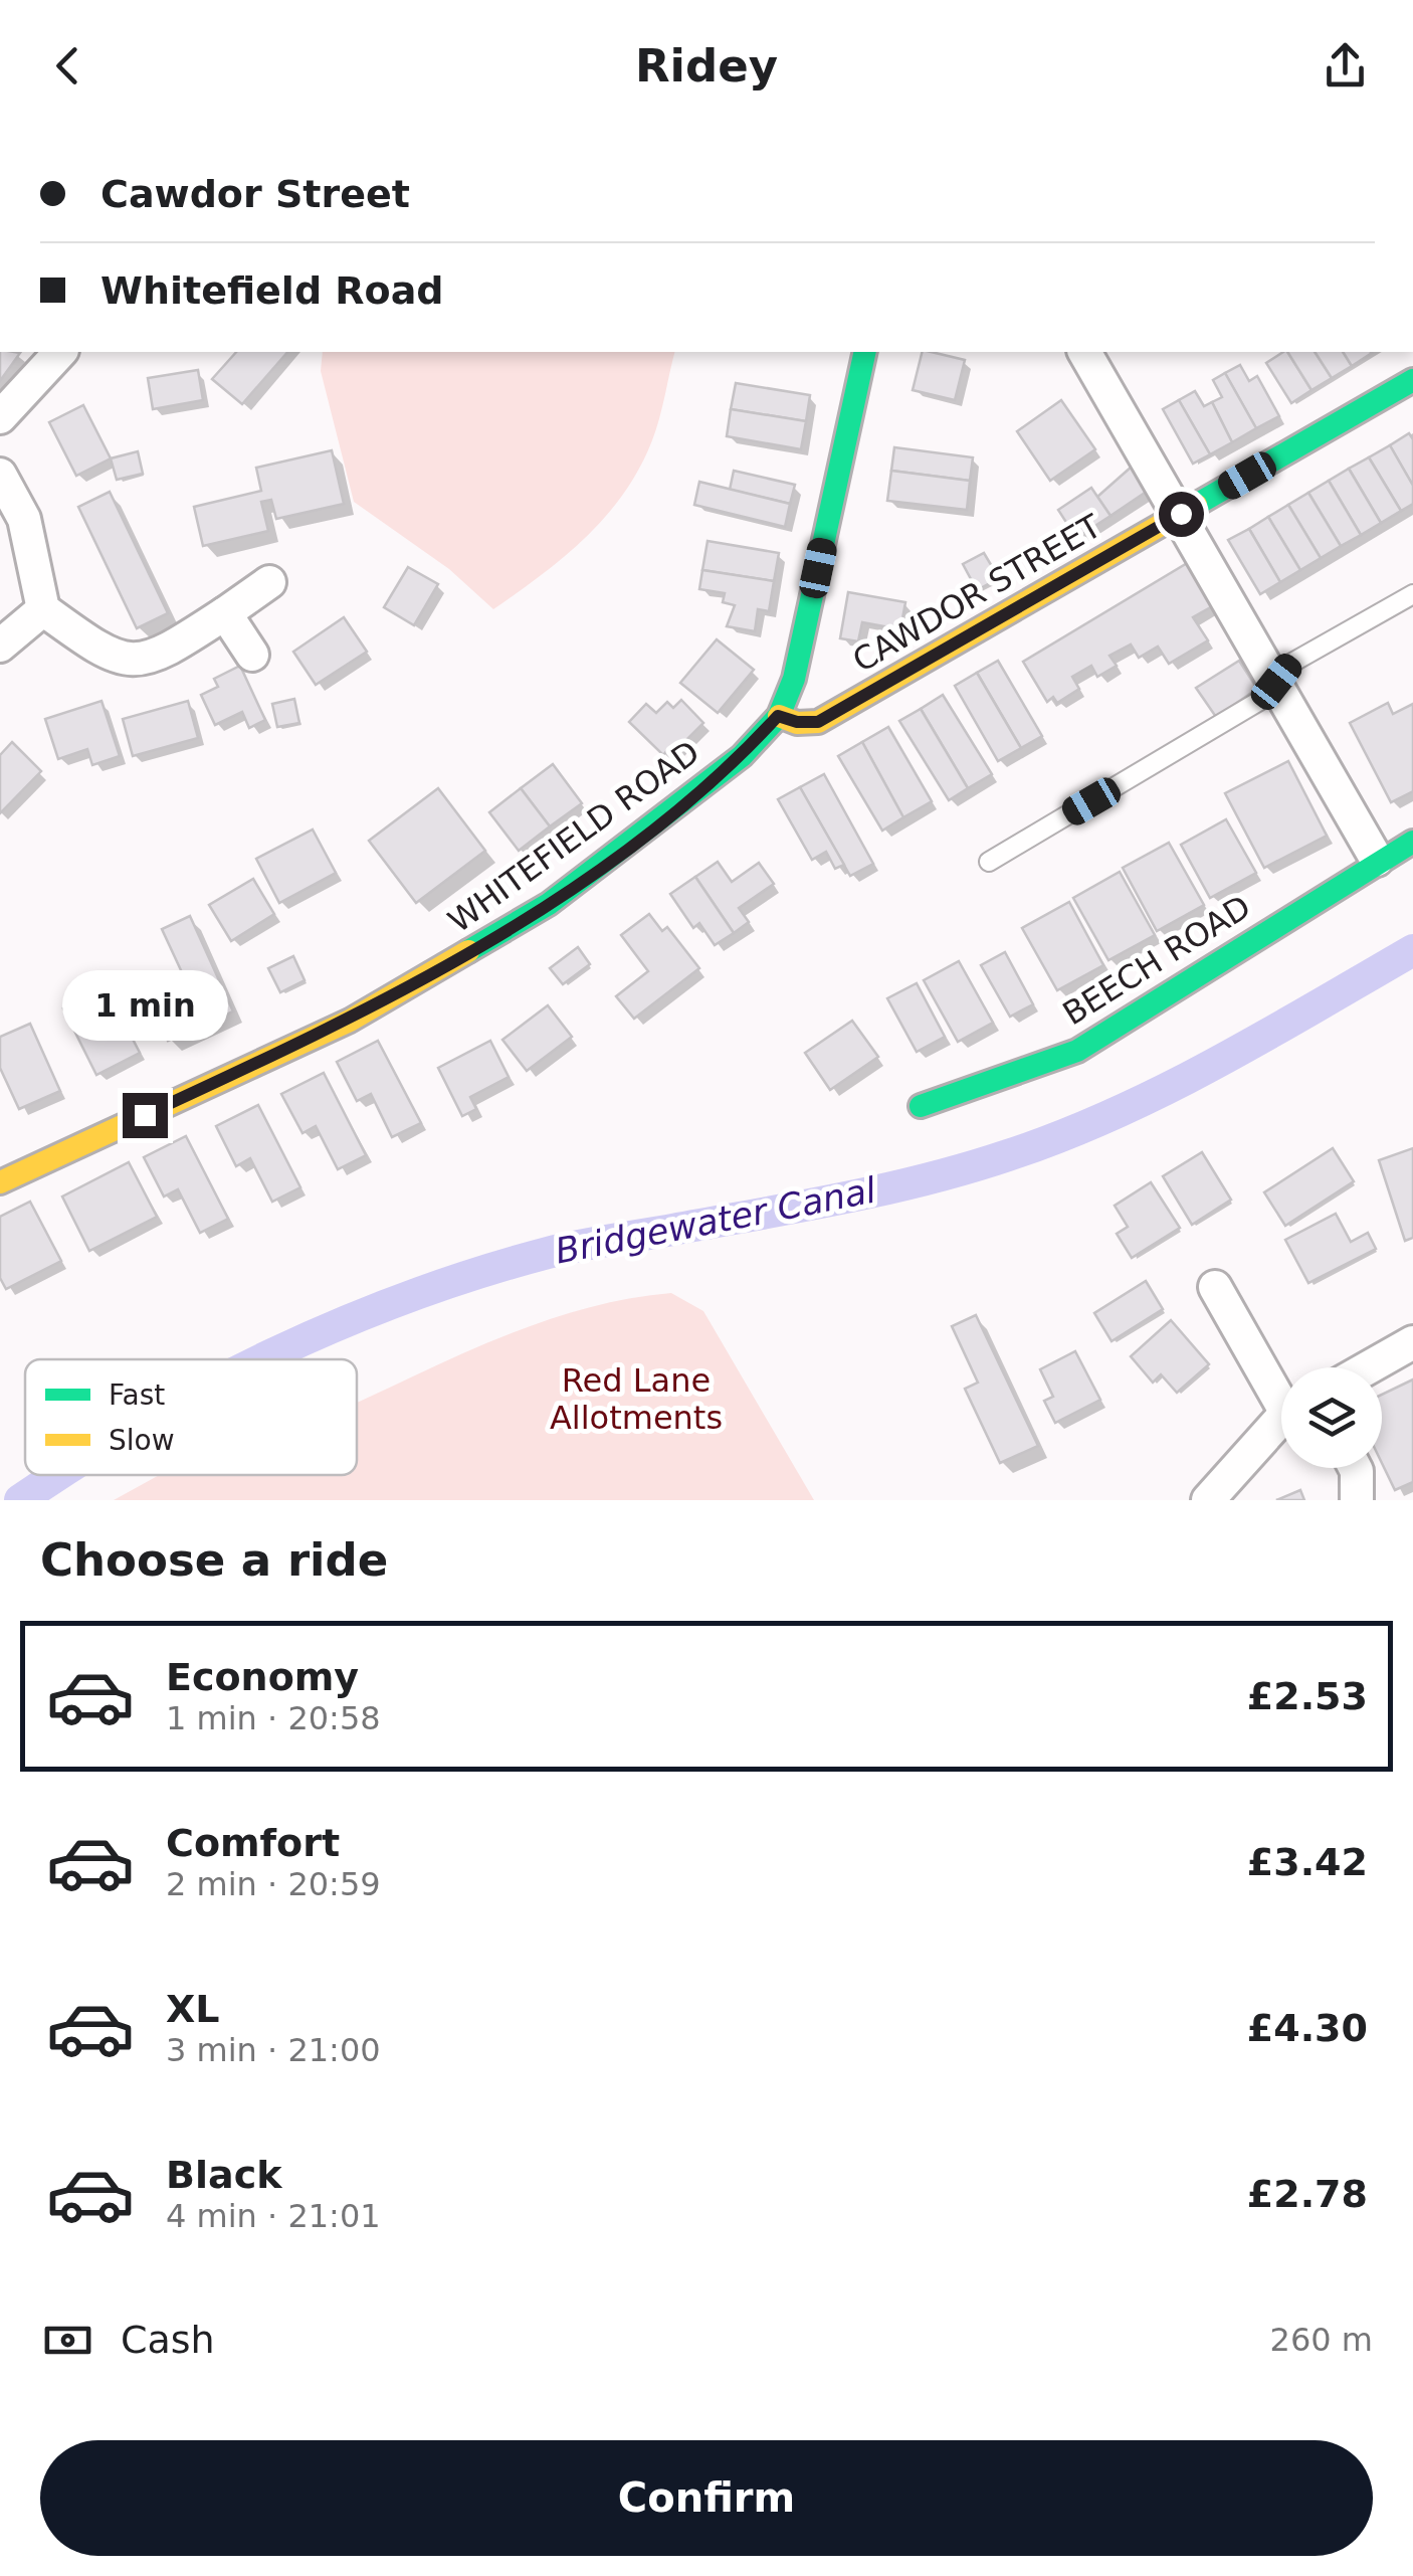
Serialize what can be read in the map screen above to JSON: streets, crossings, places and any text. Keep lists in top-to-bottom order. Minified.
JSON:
{"streets":{"street":["CAWDOR STREET","WHITEFIELD ROAD","BEECH ROAD"]},"crossings":[["CAWDOR STREET","WHITEFIELD ROAD"]],"water":["Bridgewater Canal"],"parks":["Red Lane Allotments"],"legend":["Fast","Slow"],"page":{"header":"Ridey","banner":["Cawdor Street","Whitefield Road"],"bubble":"1 min","heading":"Choose a ride","list":[{"name":"Economy","note":"1 min · 20:58","value":"£2.53"},{"name":"Comfort","note":"2 min · 20:59","value":"£3.42"},{"name":"XL","note":"3 min · 21:00","value":"£4.30"},{"name":"Black","note":"4 min · 21:01","value":"£2.78"}],"pay":["Cash","260 m"],"buttons":"Confirm"}}
